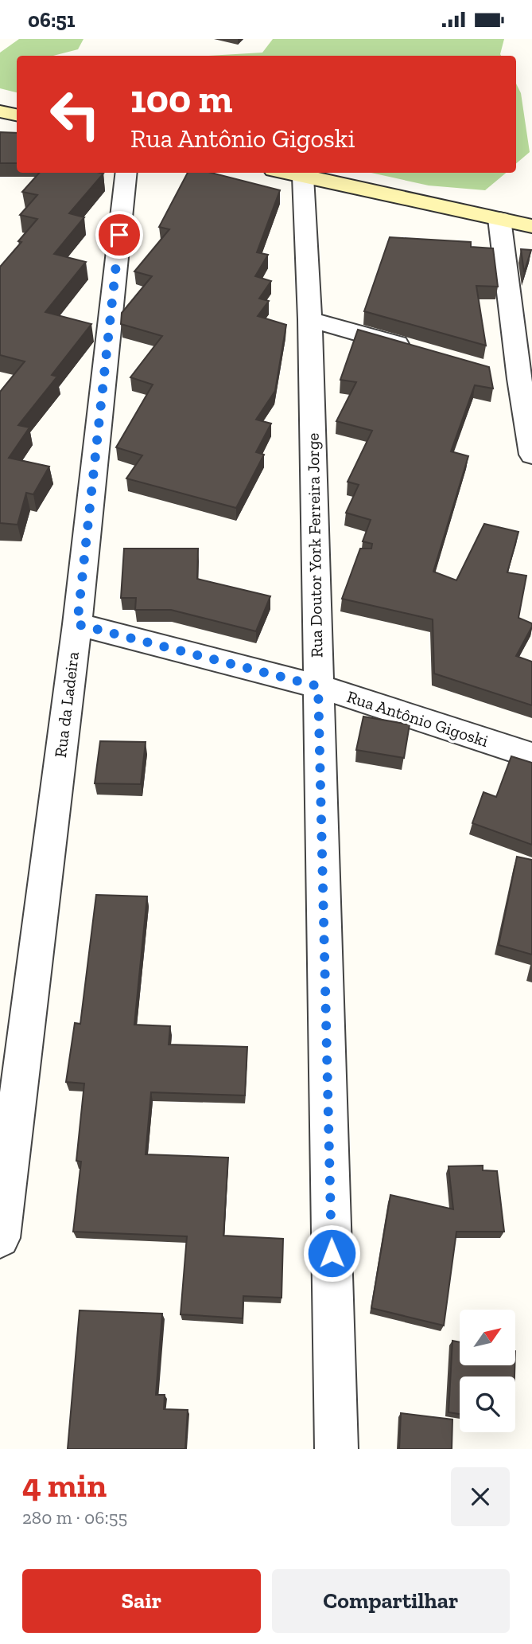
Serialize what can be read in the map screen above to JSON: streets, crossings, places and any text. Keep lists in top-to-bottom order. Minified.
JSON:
{"streets":{"street":["Rua Doutor York Ferreira Jorge","Rua da Ladeira","Rua Antônio Gigoski"]},"crossings":[["Rua Doutor York Ferreira Jorge","Rua Antônio Gigoski"],["Rua da Ladeira","Rua Antônio Gigoski"]],"north":"top right","page":{"status":"06:51","turn":["100 m","Rua Antônio Gigoski"],"heading":["4 min","280 m · 06:55"],"buttons":["Sair","Compartilhar"]}}
